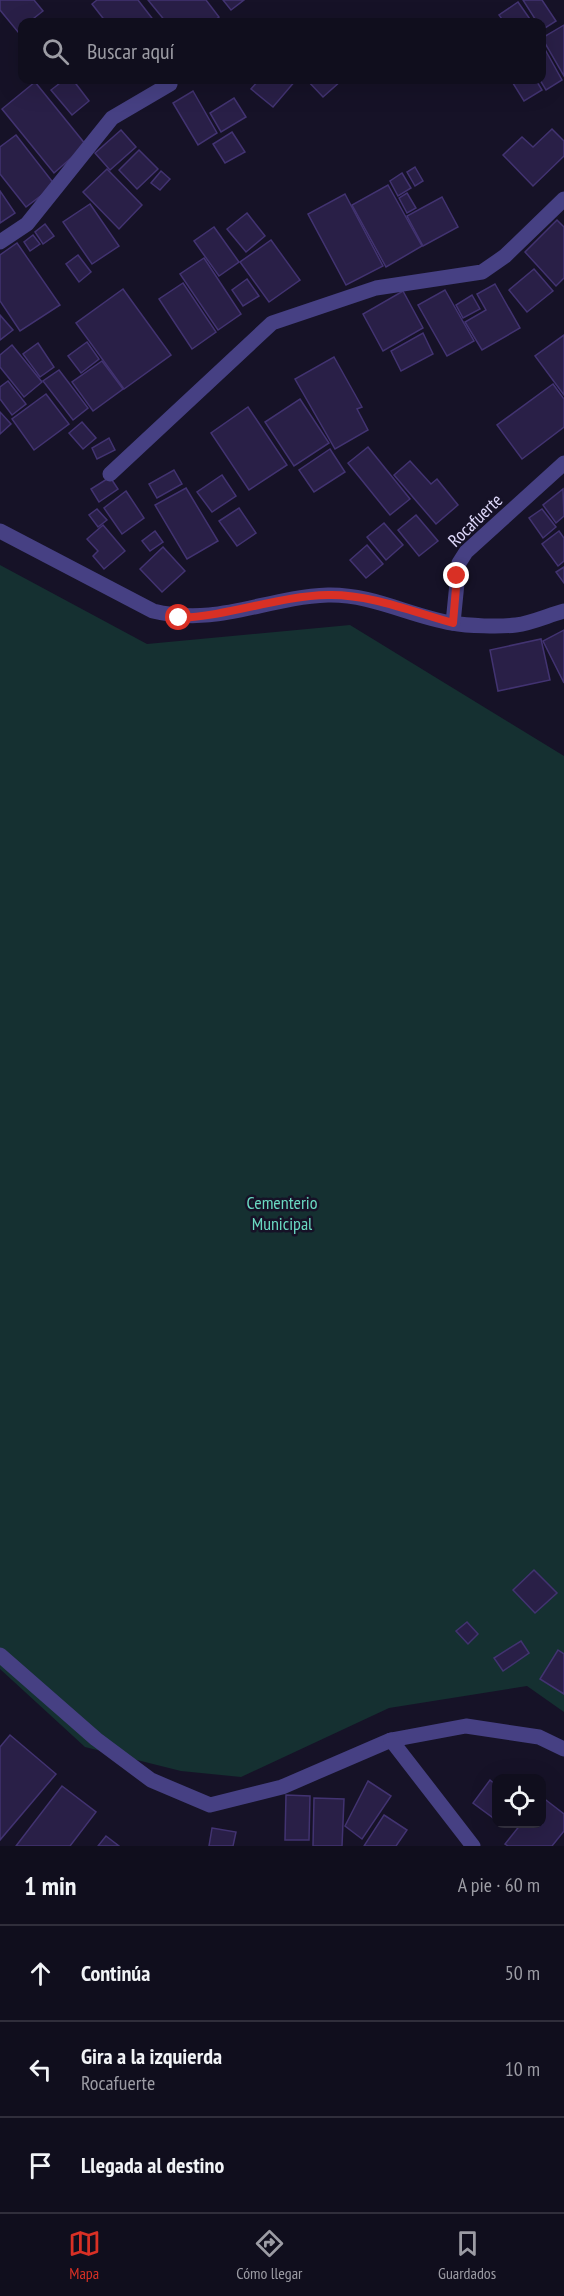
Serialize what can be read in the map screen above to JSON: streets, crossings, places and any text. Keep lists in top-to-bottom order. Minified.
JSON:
{"streets":{"street":["Rocafuerte"]},"parks":["Cementerio Municipal"],"page":{"search":"Buscar aquí","heading":["1 min","A pie · 60 m"],"list":[["Continúa","50 m"],["Gira a la izquierda","Rocafuerte","10 m"],"Llegada al destino"],"nav":["Mapa","Cómo llegar","Guardados"]}}
